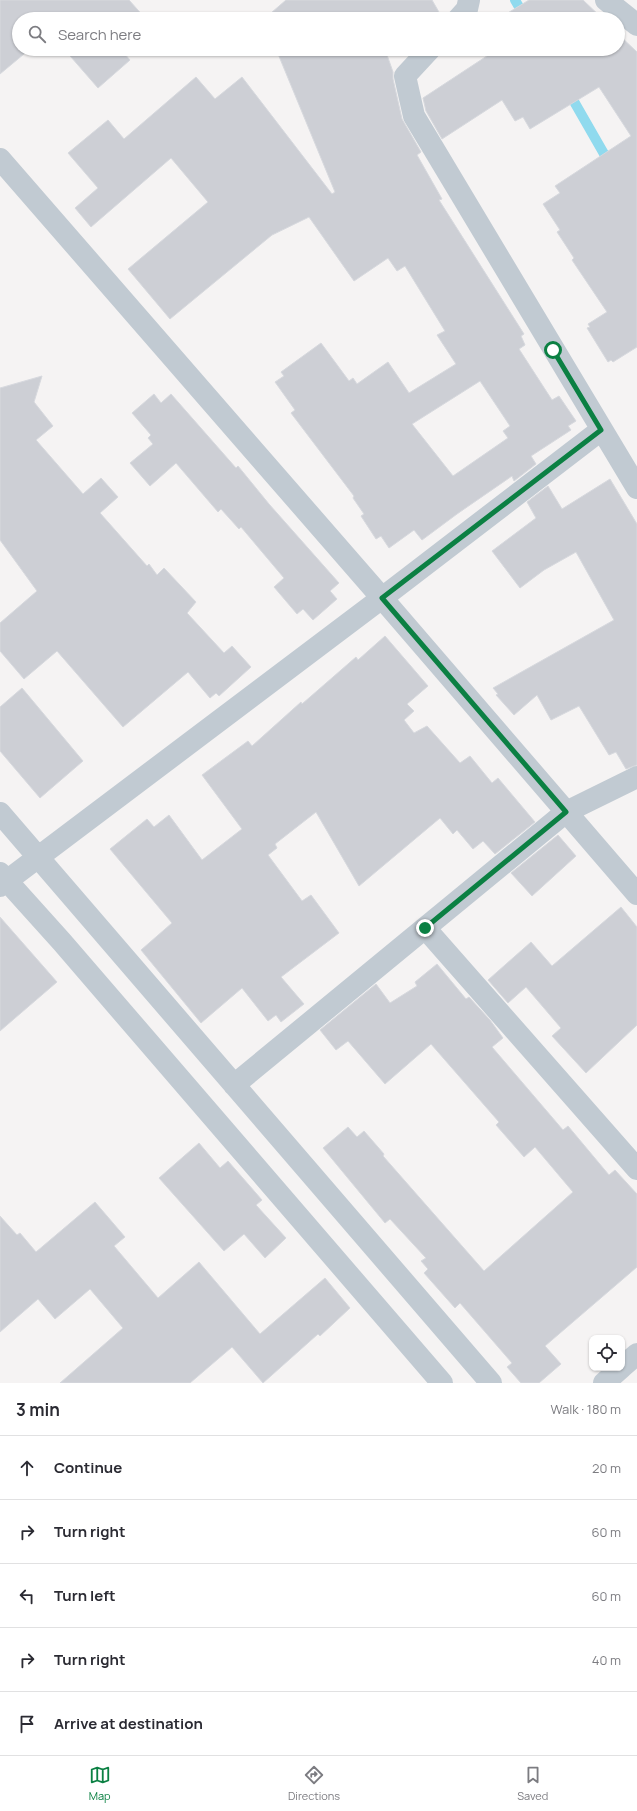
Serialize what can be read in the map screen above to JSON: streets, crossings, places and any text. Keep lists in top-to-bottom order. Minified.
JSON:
{"page":{"search":"Search here","heading":["3 min","Walk · 180 m"],"list":[["Continue","20 m"],["Turn right","60 m"],["Turn left","60 m"],["Turn right","40 m"],"Arrive at destination"],"nav":["Map","Directions","Saved"]}}
